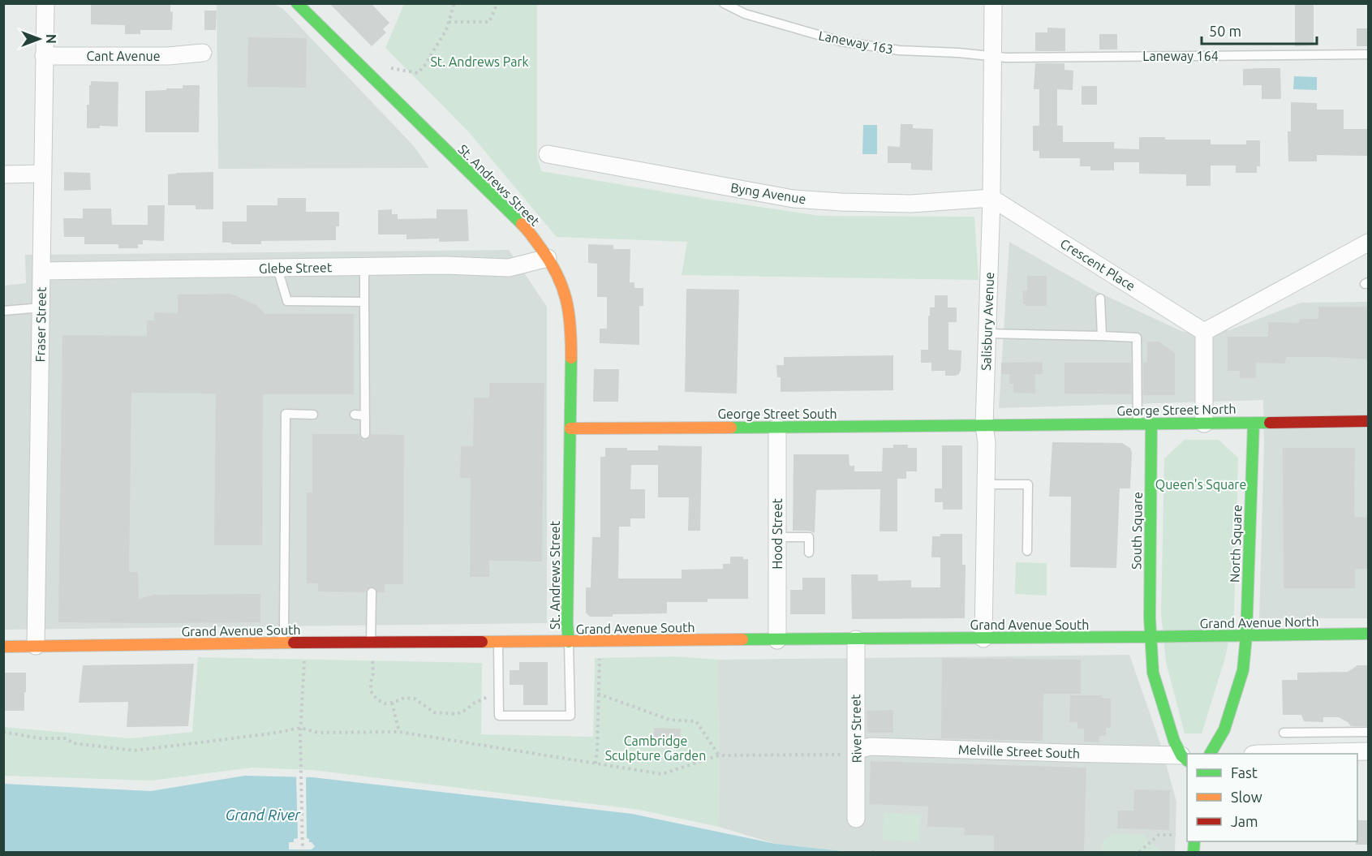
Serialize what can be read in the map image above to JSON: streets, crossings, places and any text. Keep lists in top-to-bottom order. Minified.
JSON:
{"streets":{"main road":["St. Andrews Street","George Street North","George Street South","South Square","North Square","Grand Avenue North","Grand Avenue South"],"street":["Cant Avenue","Byng Avenue","Crescent Place","Glebe Street","Salisbury Avenue","Fraser Street","Hood Street","River Street","Melville Street South"],"lane":["Laneway 163","Laneway 164"]},"crossings":[["Laneway 163","Laneway 164"],["Laneway 163","Salisbury Avenue"],["Cant Avenue","Fraser Street"],["Laneway 164","Salisbury Avenue"],["St. Andrews Street","Glebe Street"],["St. Andrews Street","George Street South"],["St. Andrews Street","Grand Avenue South"],["Byng Avenue","Crescent Place"],["Byng Avenue","Salisbury Avenue"],["Crescent Place","Salisbury Avenue"],["Glebe Street","Fraser Street"],["Salisbury Avenue","George Street North"],["Salisbury Avenue","George Street South"],["Salisbury Avenue","Grand Avenue South"],["Fraser Street","Grand Avenue South"],["George Street North","George Street South"],["George Street North","South Square"],["George Street North","North Square"],["George Street South","Hood Street"],["South Square","Grand Avenue North"],["South Square","Grand Avenue South"],["Hood Street","Grand Avenue South"],["North Square","Grand Avenue North"],["Grand Avenue North","Grand Avenue South"],["Grand Avenue South","River Street"],["River Street","Melville Street South"]],"water":["Grand River"],"parks":["St. Andrews Park","Queen's Square","Cambridge Sculpture Garden"],"legend":["Fast","Slow","Jam"],"scale_bar":"50 m","north":"right"}
